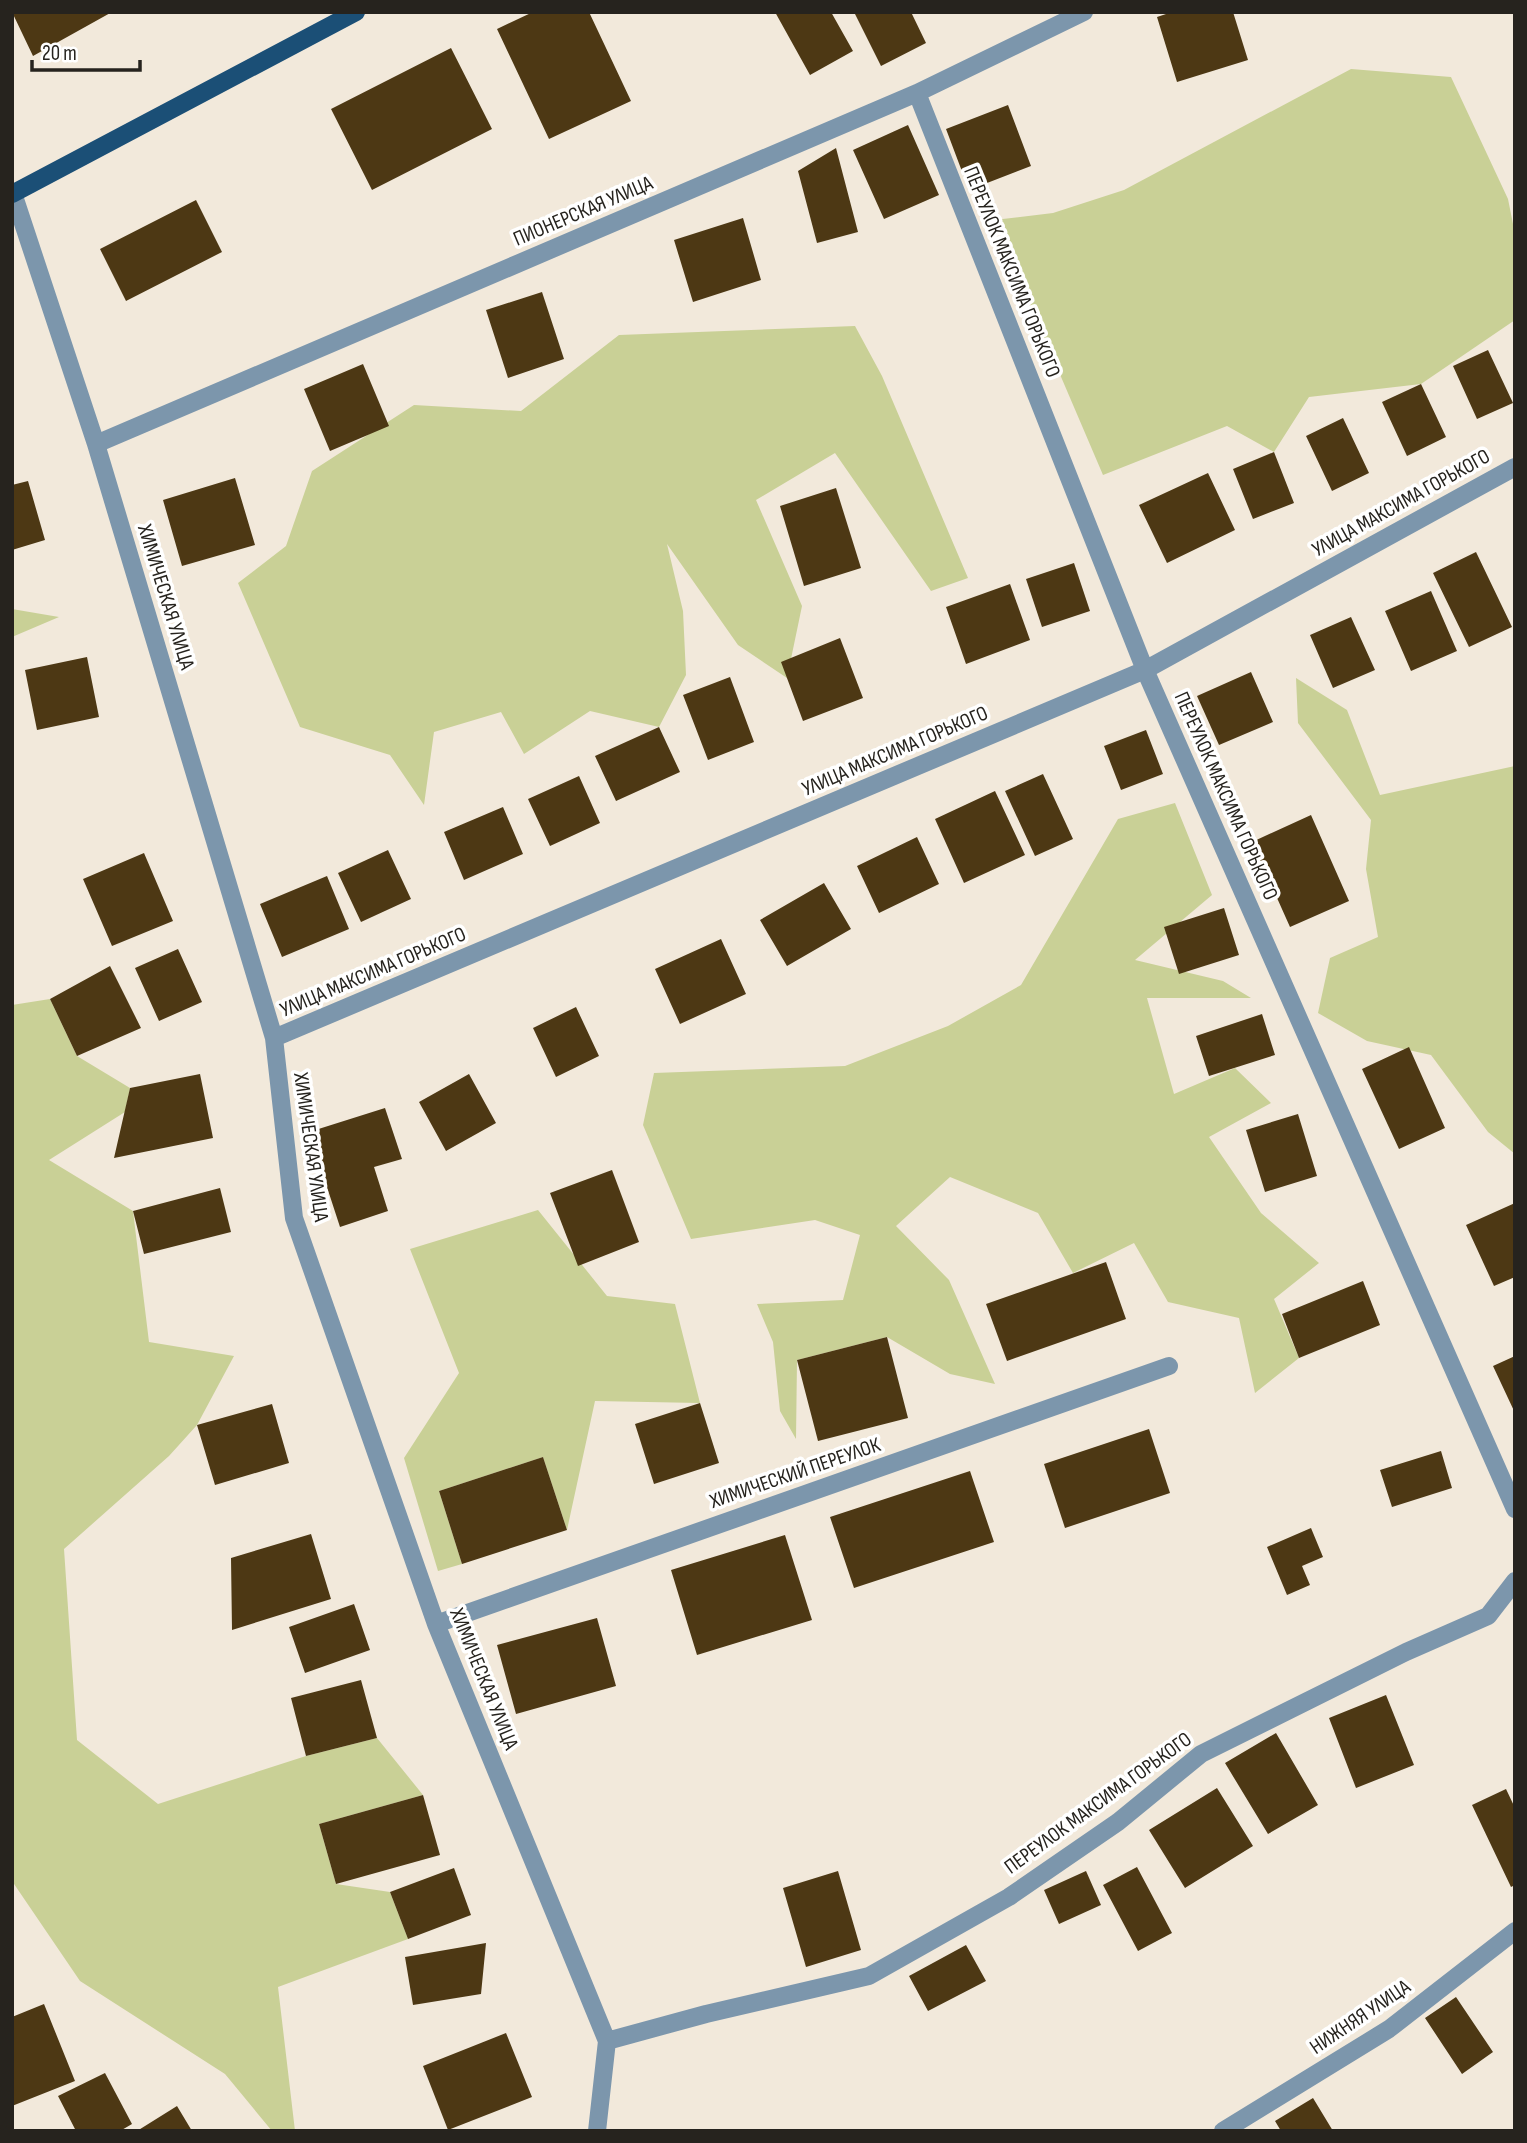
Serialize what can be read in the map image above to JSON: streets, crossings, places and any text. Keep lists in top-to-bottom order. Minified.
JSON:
{"streets":{"street":["ПИОНЕРСКАЯ УЛИЦА","ПЕРЕУЛОК МАКСИМА ГОРЬКОГО","УЛИЦА МАКСИМА ГОРЬКОГО","ХИМИЧЕСКАЯ УЛИЦА","ХИМИЧЕСКИЙ ПЕРЕУЛОК","НИЖНЯЯ УЛИЦА"]},"crossings":[["ПИОНЕРСКАЯ УЛИЦА","ПЕРЕУЛОК МАКСИМА ГОРЬКОГО"],["ПИОНЕРСКАЯ УЛИЦА","ХИМИЧЕСКАЯ УЛИЦА"],["ПЕРЕУЛОК МАКСИМА ГОРЬКОГО","УЛИЦА МАКСИМА ГОРЬКОГО"],["ПЕРЕУЛОК МАКСИМА ГОРЬКОГО","ХИМИЧЕСКАЯ УЛИЦА"],["УЛИЦА МАКСИМА ГОРЬКОГО","ХИМИЧЕСКАЯ УЛИЦА"],["ХИМИЧЕСКАЯ УЛИЦА","ХИМИЧЕСКИЙ ПЕРЕУЛОК"]],"scale_bar":"20 m"}
